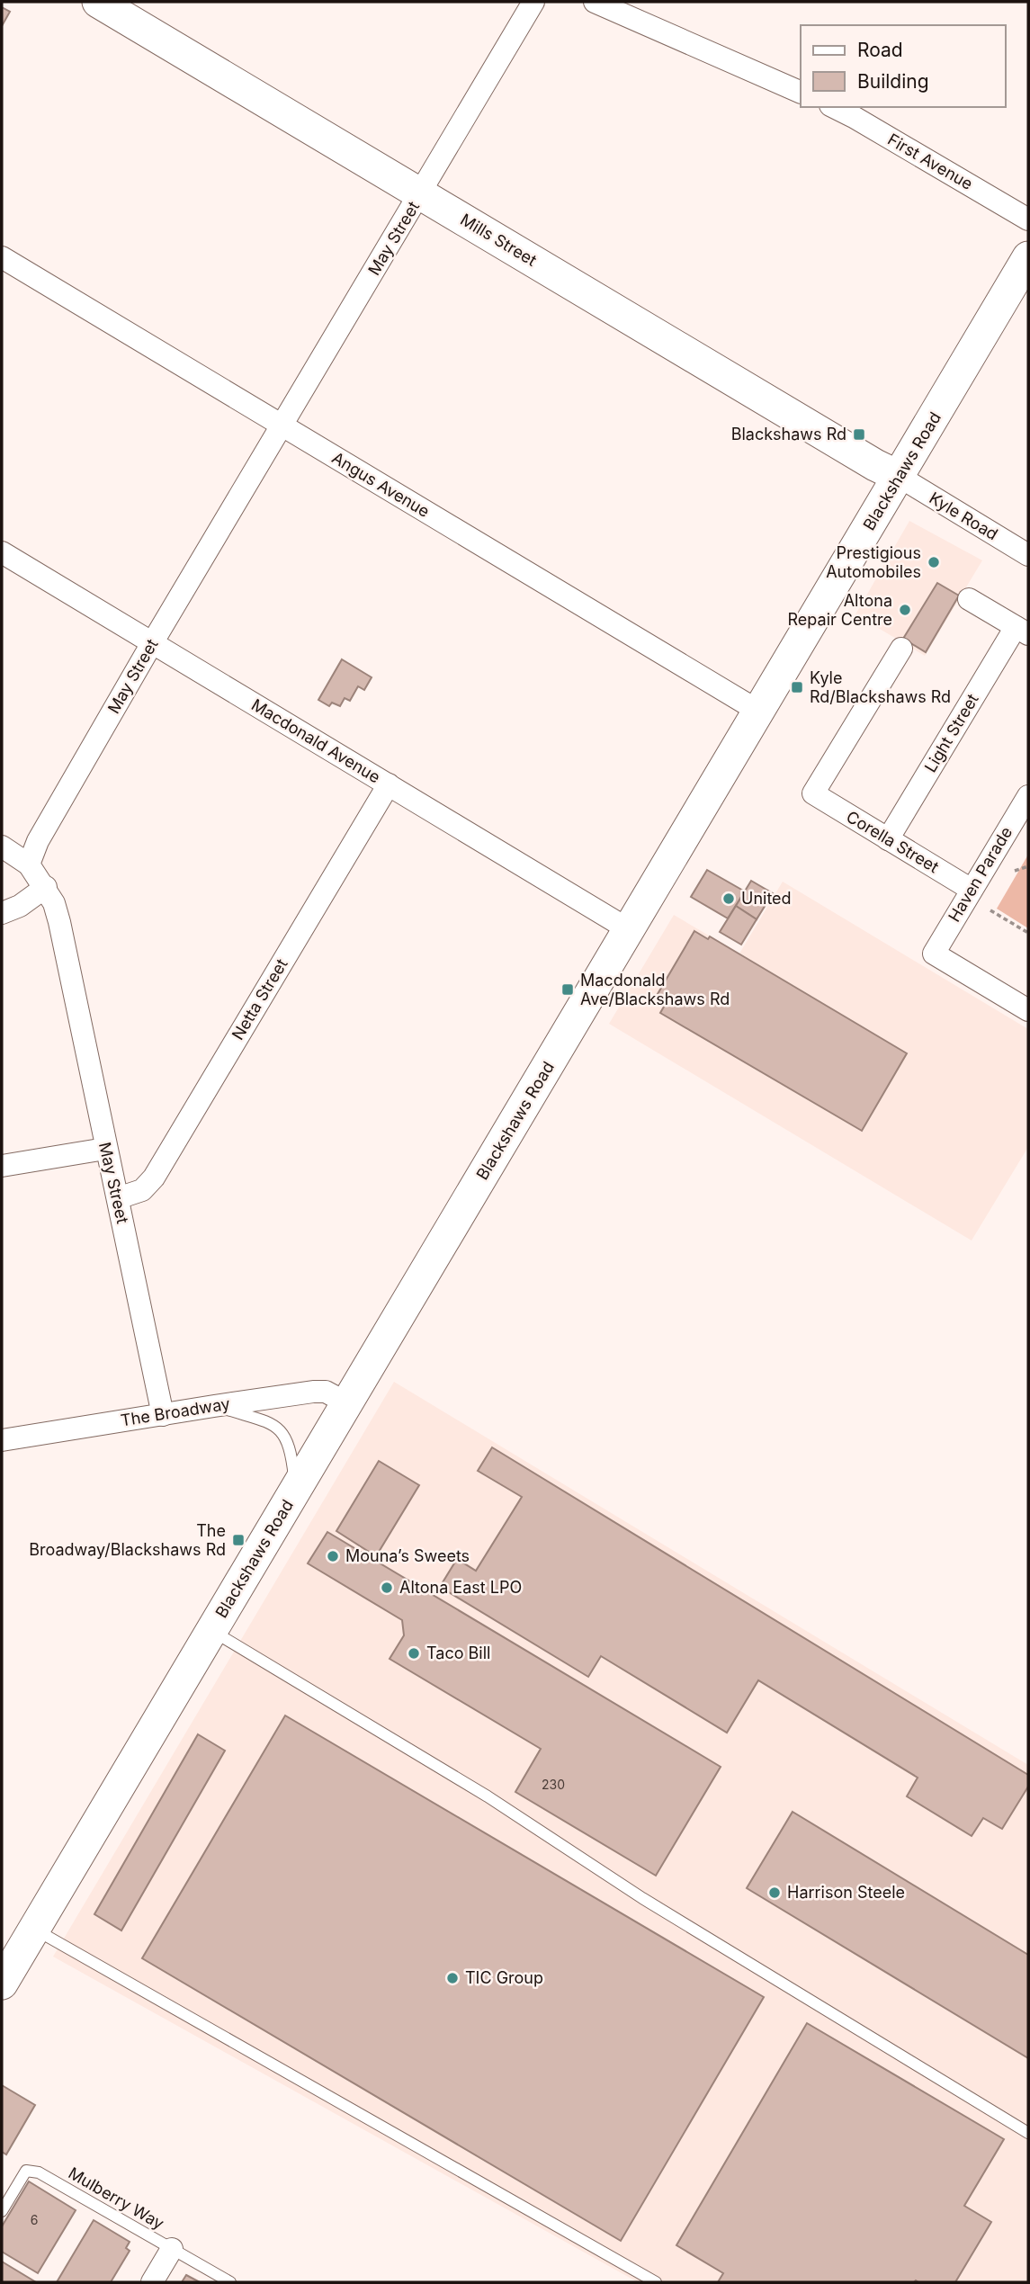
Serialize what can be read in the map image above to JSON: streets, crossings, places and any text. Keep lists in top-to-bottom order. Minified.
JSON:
{"streets":{"main road":["Mills Street","Blackshaws Road"],"street":["First Avenue","May Street","Angus Avenue","Kyle Road","Light Street","Macdonald Avenue","Corella Street","Haven Parade","Netta Street","The Broadway"],"lane":["Mulberry Way"]},"crossings":[["May Street","Mills Street"],["May Street","Angus Avenue"],["May Street","Macdonald Avenue"],["May Street","Netta Street"],["May Street","The Broadway"],["Mills Street","Blackshaws Road"],["Mills Street","Kyle Road"],["Blackshaws Road","Angus Avenue"],["Blackshaws Road","Kyle Road"],["Blackshaws Road","Macdonald Avenue"],["Blackshaws Road","The Broadway"],["Light Street","Corella Street"],["Macdonald Avenue","Netta Street"],["Corella Street","Haven Parade"]],"places":{"transit":["Blackshaws Rd","Kyle Rd/Blackshaws Rd","Macdonald Ave/Blackshaws Rd","The Broadway/Blackshaws Rd"],"other":["Prestigious Automobiles","Altona Repair Centre","United","Mouna’s Sweets","Altona East LPO","Taco Bill","Harrison Steele","TIC Group"]},"house_numbers":["230","6"],"legend":["Road","Building"]}
